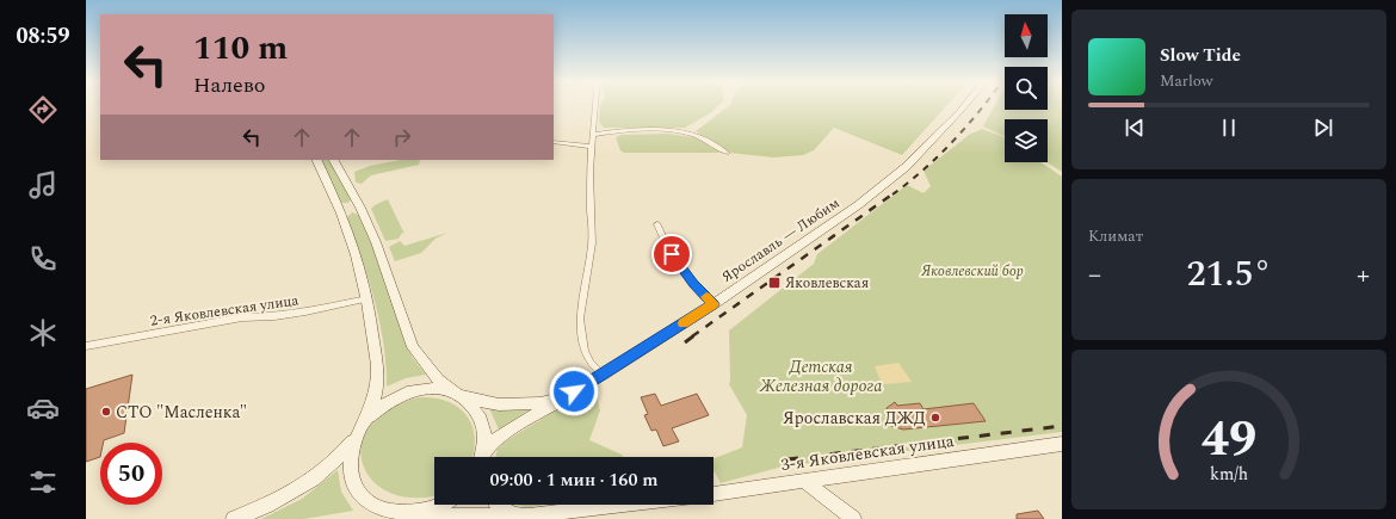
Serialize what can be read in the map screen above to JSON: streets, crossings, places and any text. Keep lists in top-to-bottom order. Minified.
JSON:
{"streets":{"main road":["Ярославль — Любим","3-я Яковлевская улица"],"street":["2-я Яковлевская улица"]},"parks":["Яковлевский бор","Детская Железная дорога"],"places":{"transit":["Яковлевская"],"other":["СТО \"Масленка\"","Ярославская ДЖД"]},"north":"top","page":{"tabs":"08:59","turn":["110 m","Налево"],"song":["Slow Tide","Marlow"],"tile":"Климат","heat":["−","21.5°","+"],"limit":"50","trip":"09:00 · 1 мин · 160 m","gauge":["49","km/h"]}}
